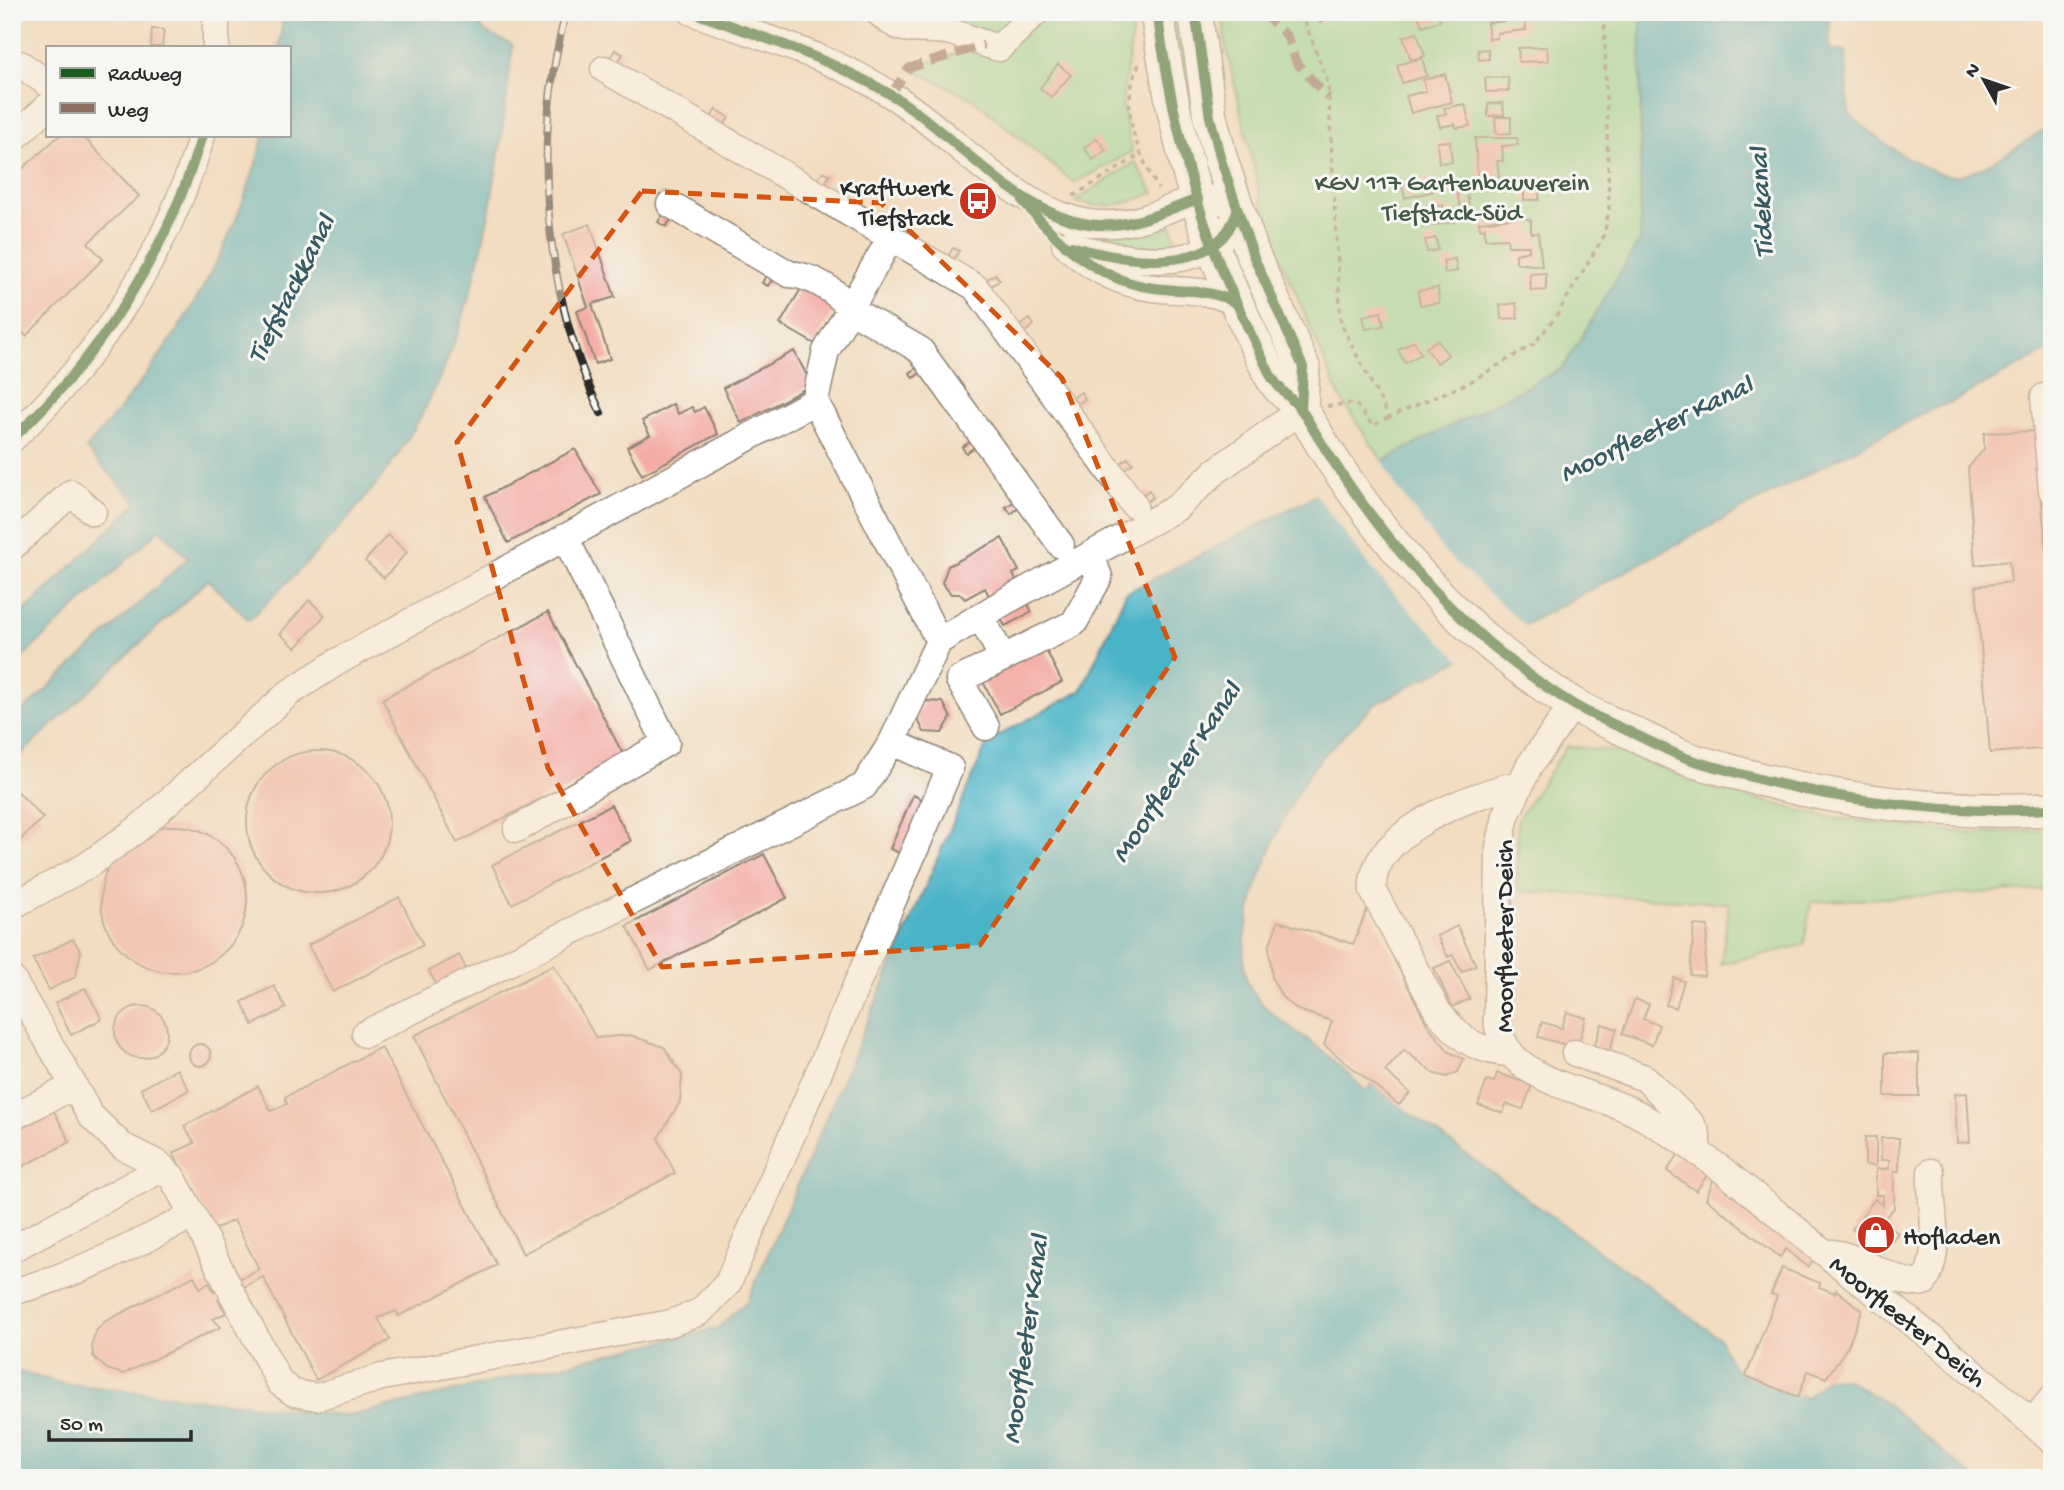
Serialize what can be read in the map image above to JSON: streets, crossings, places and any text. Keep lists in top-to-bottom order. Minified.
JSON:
{"streets":{"street":["Moorfleeter Deich"]},"water":["Tidekanal","Tiefstackkanal","Moorfleeter Kanal"],"parks":["KGV 117 Gartenbauverein Tiefstack-Süd"],"places":{"bus stop":["Kraftwerk Tiefstack"],"shop":["Hofladen"]},"legend":["Radweg","Weg"],"scale_bar":"50 m","north":"top left"}
